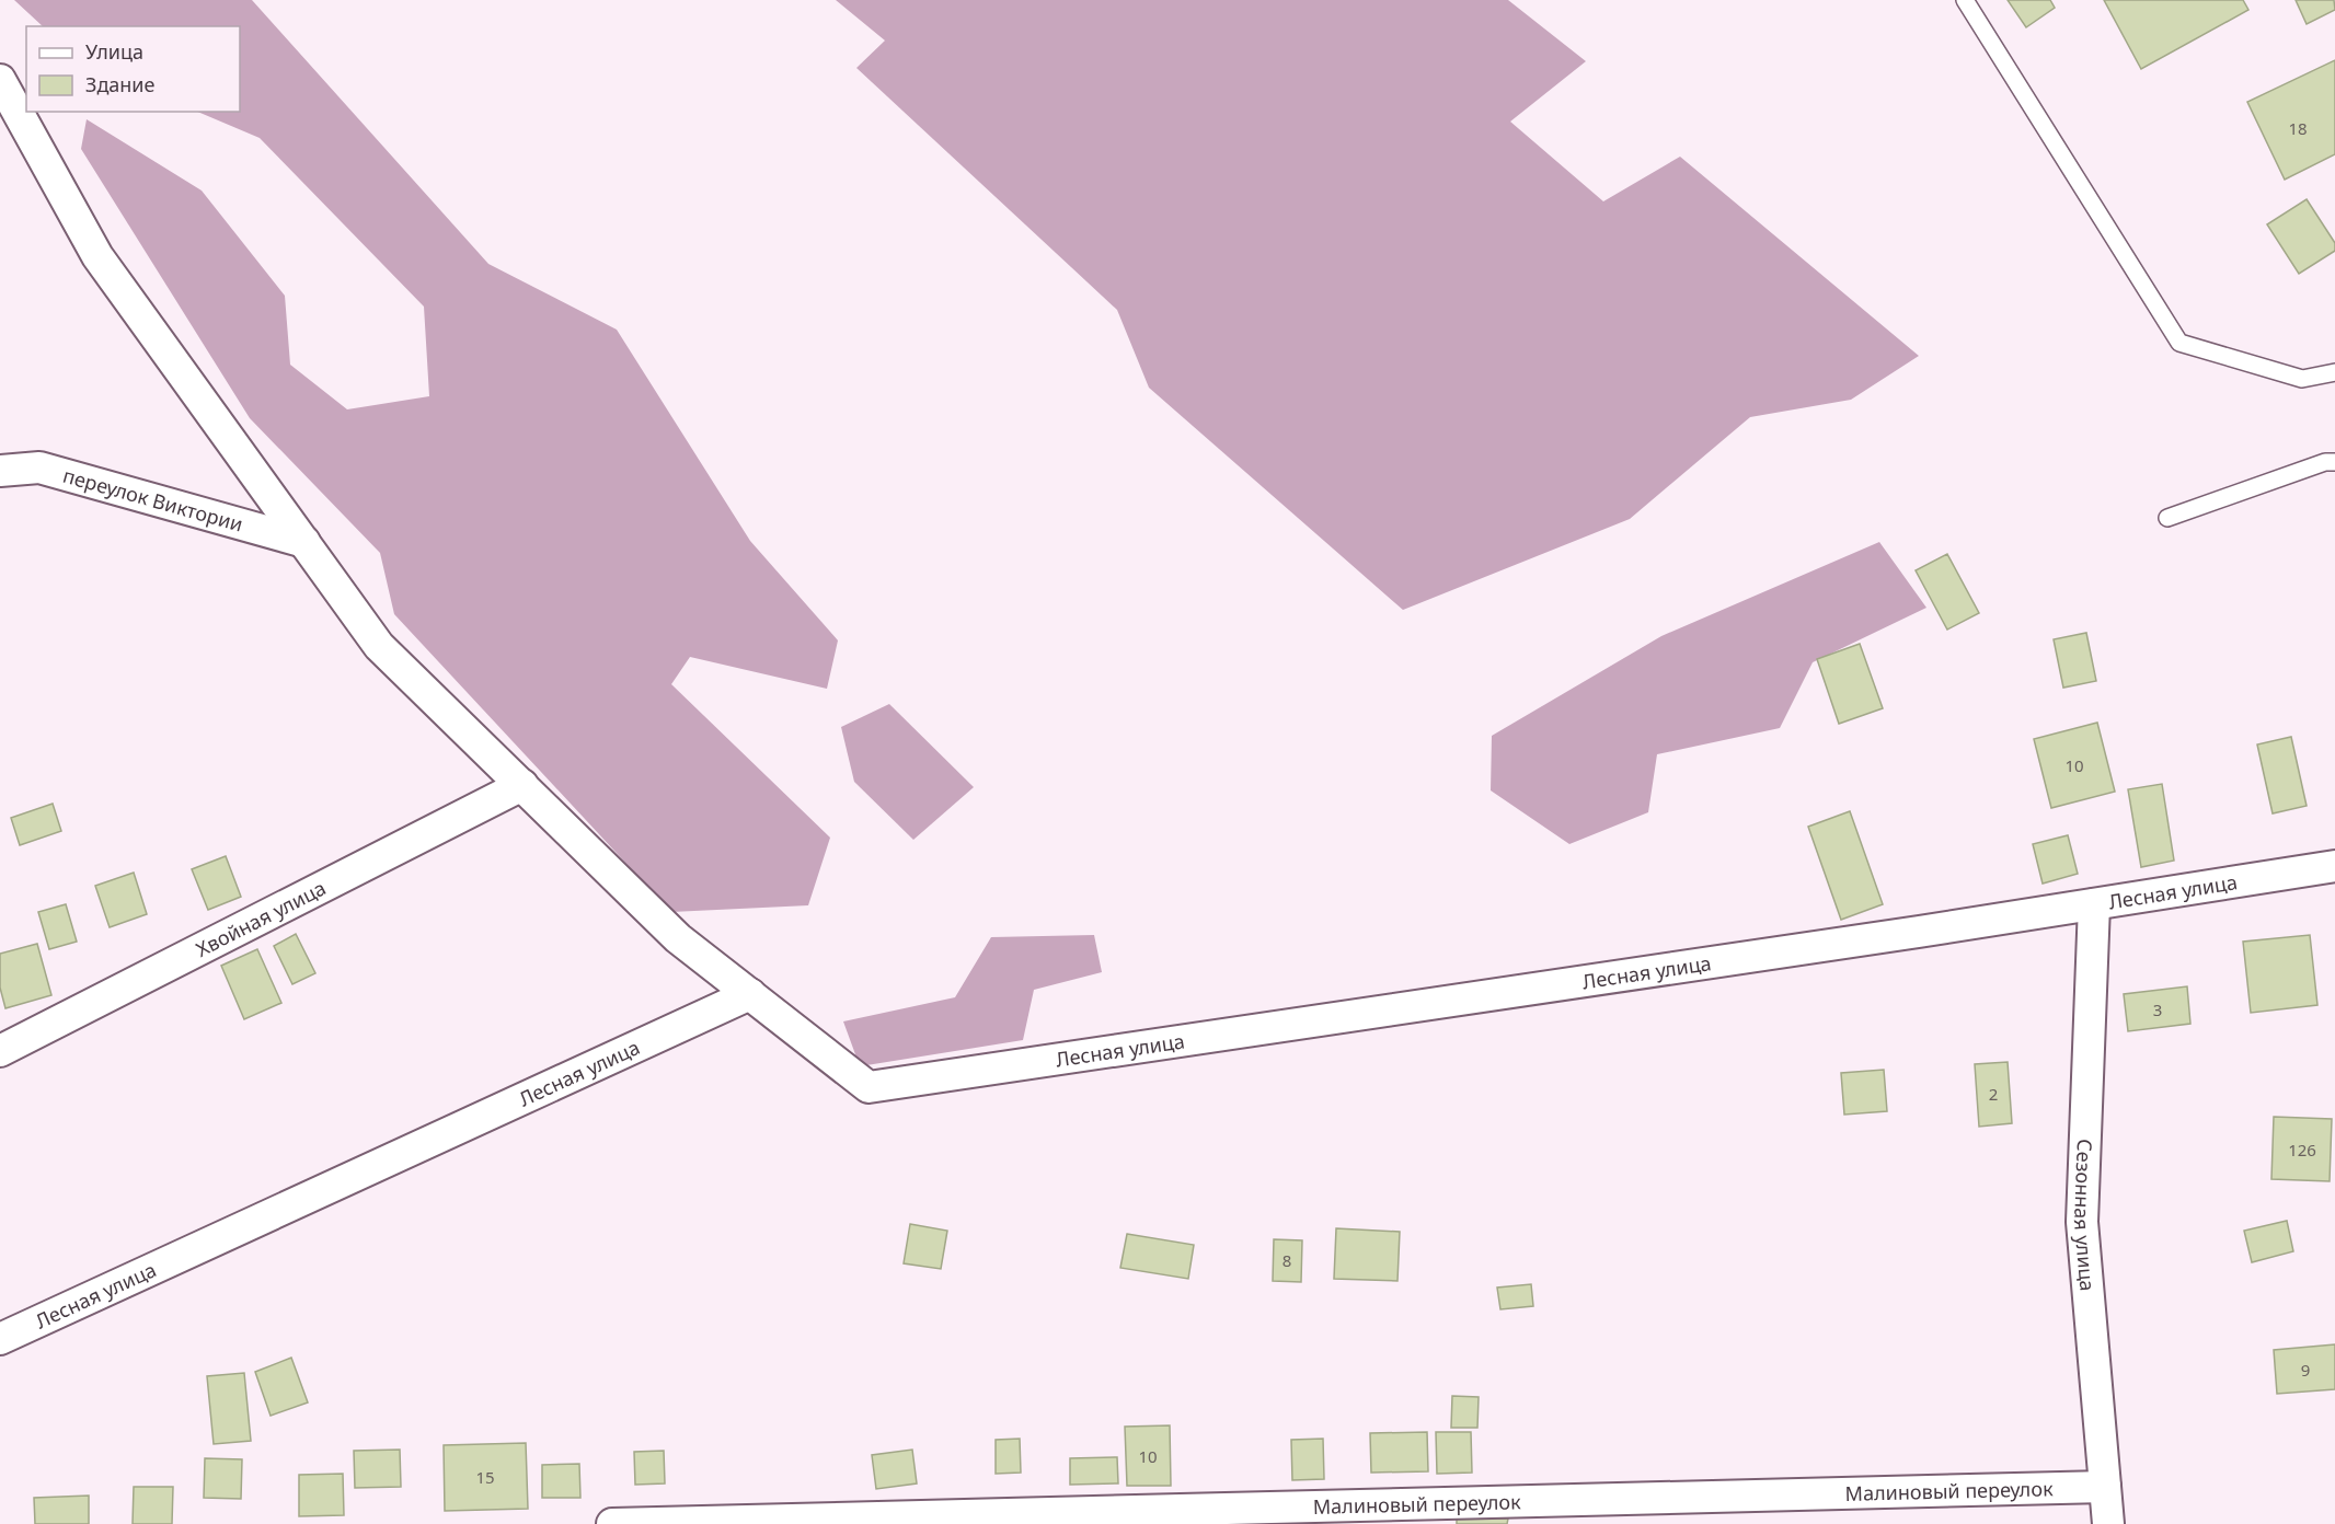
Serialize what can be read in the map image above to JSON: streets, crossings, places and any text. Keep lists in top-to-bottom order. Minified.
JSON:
{"streets":{"street":["переулок Виктории","Лесная улица","Хвойная улица","Сезонная улица","Малиновый переулок"]},"crossings":[["Лесная улица","Сезонная улица"],["Сезонная улица","Малиновый переулок"]],"house_numbers":["18","10","3","2","126","8","9","10","15"],"legend":["Улица","Здание"]}
